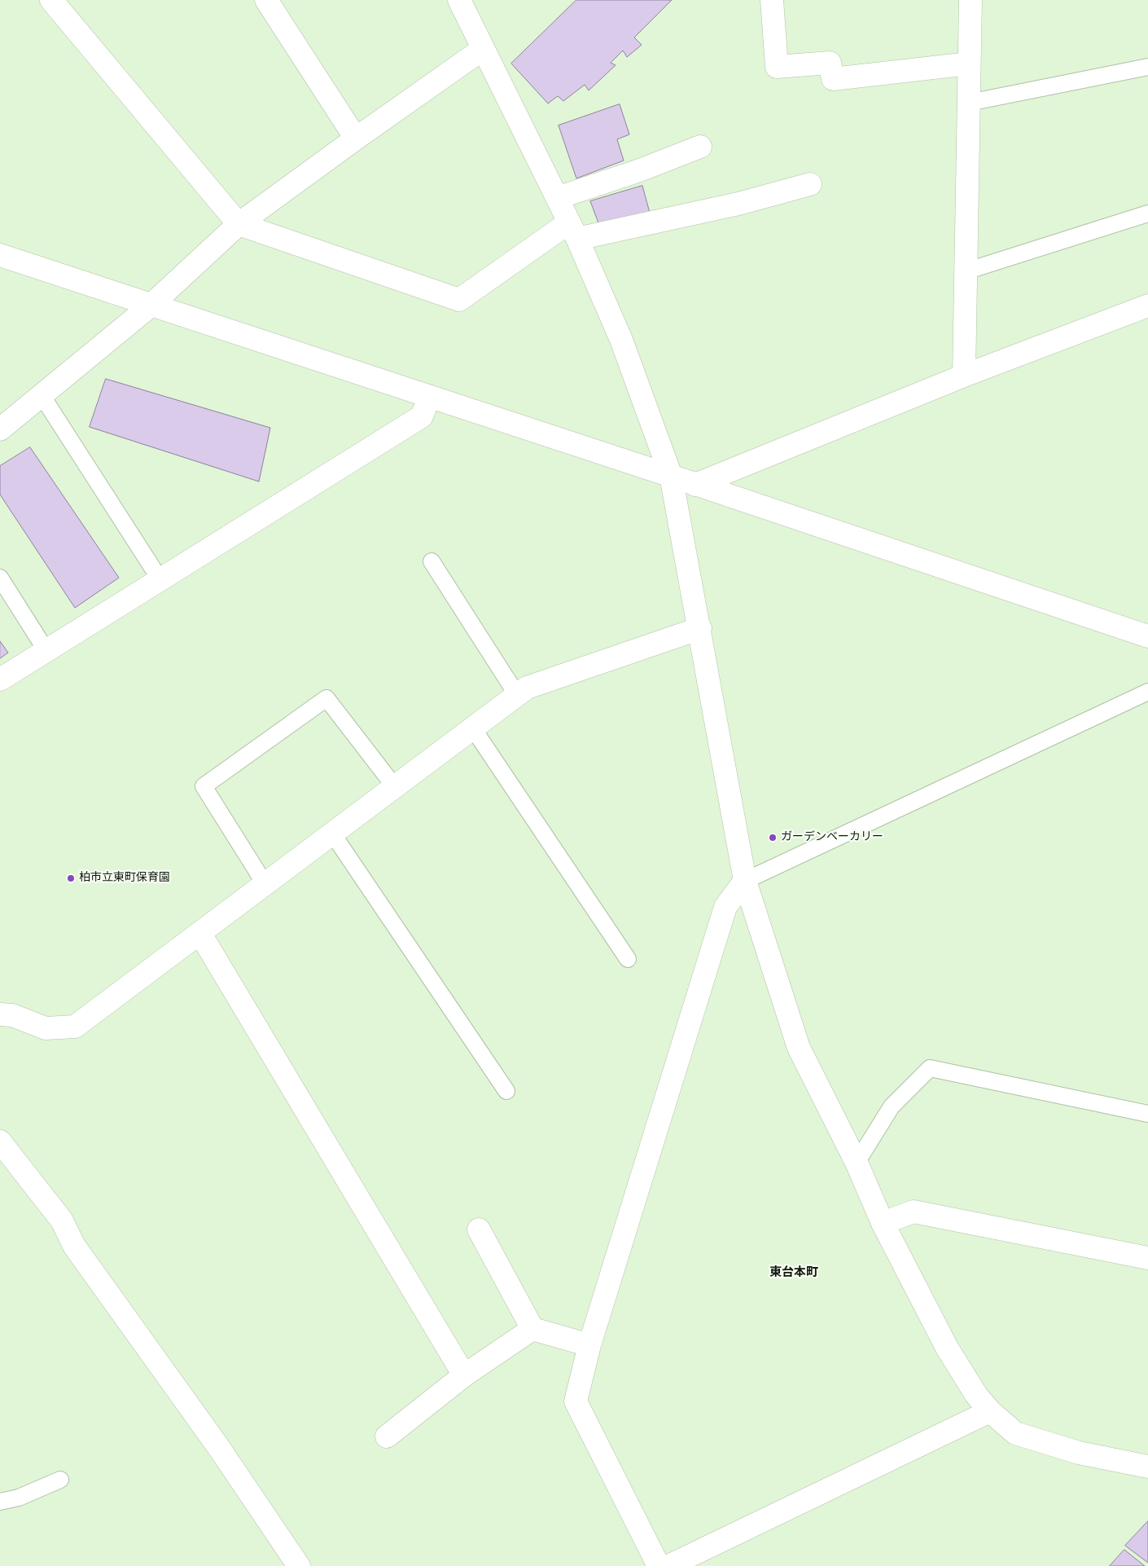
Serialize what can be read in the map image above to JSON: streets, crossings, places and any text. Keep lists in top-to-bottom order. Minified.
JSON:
{"districts":["東台本町"],"places":["ガーデンベーカリー","柏市立東町保育園"]}
